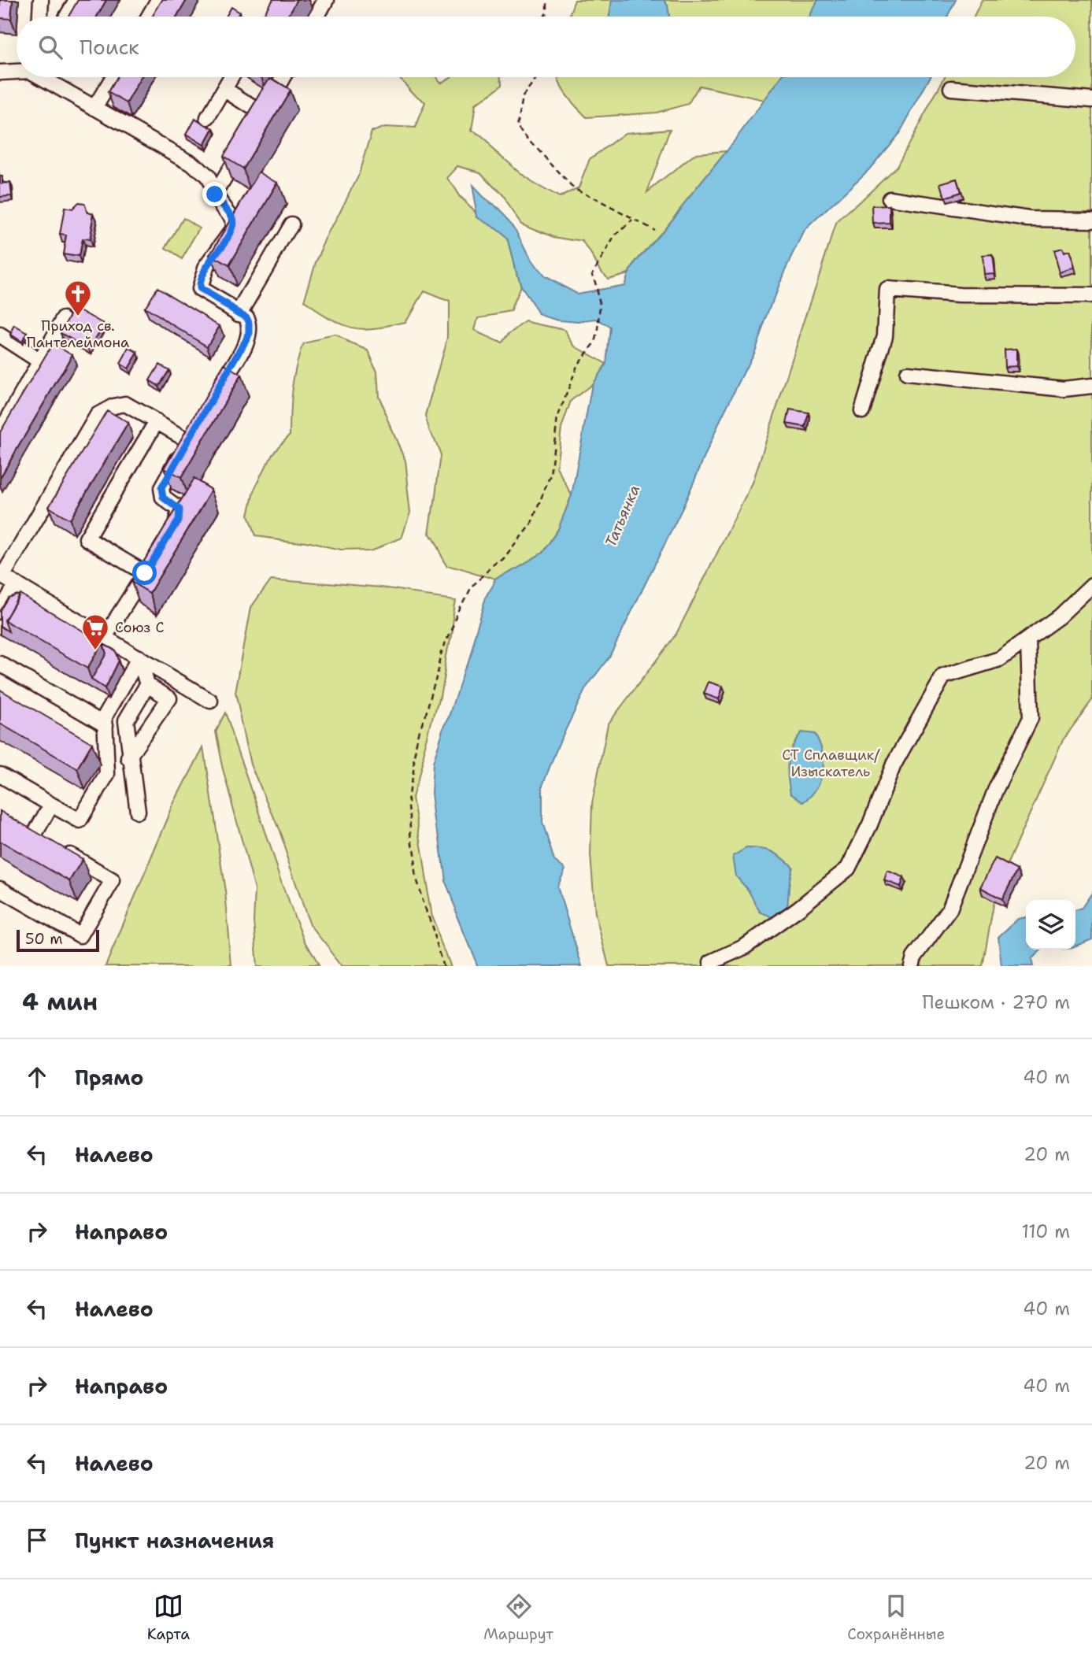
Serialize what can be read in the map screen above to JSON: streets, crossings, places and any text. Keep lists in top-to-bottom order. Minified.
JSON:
{"water":["Татьянка"],"parks":["СТ Сплавщик/ Изыскатель"],"places":{"church":["Приход св. Пантелеймона"],"supermarket":["Союз С"]},"scale_bar":"50 m","page":{"search":"Поиск","scale":"50 m","heading":["4 мин","Пешком · 270 m"],"list":[["Прямо","40 m"],["Налево","20 m"],["Направо","110 m"],["Налево","40 m"],["Направо","40 m"],["Налево","20 m"],"Пункт назначения"],"nav":["Карта","Маршрут","Сохранённые"]}}
